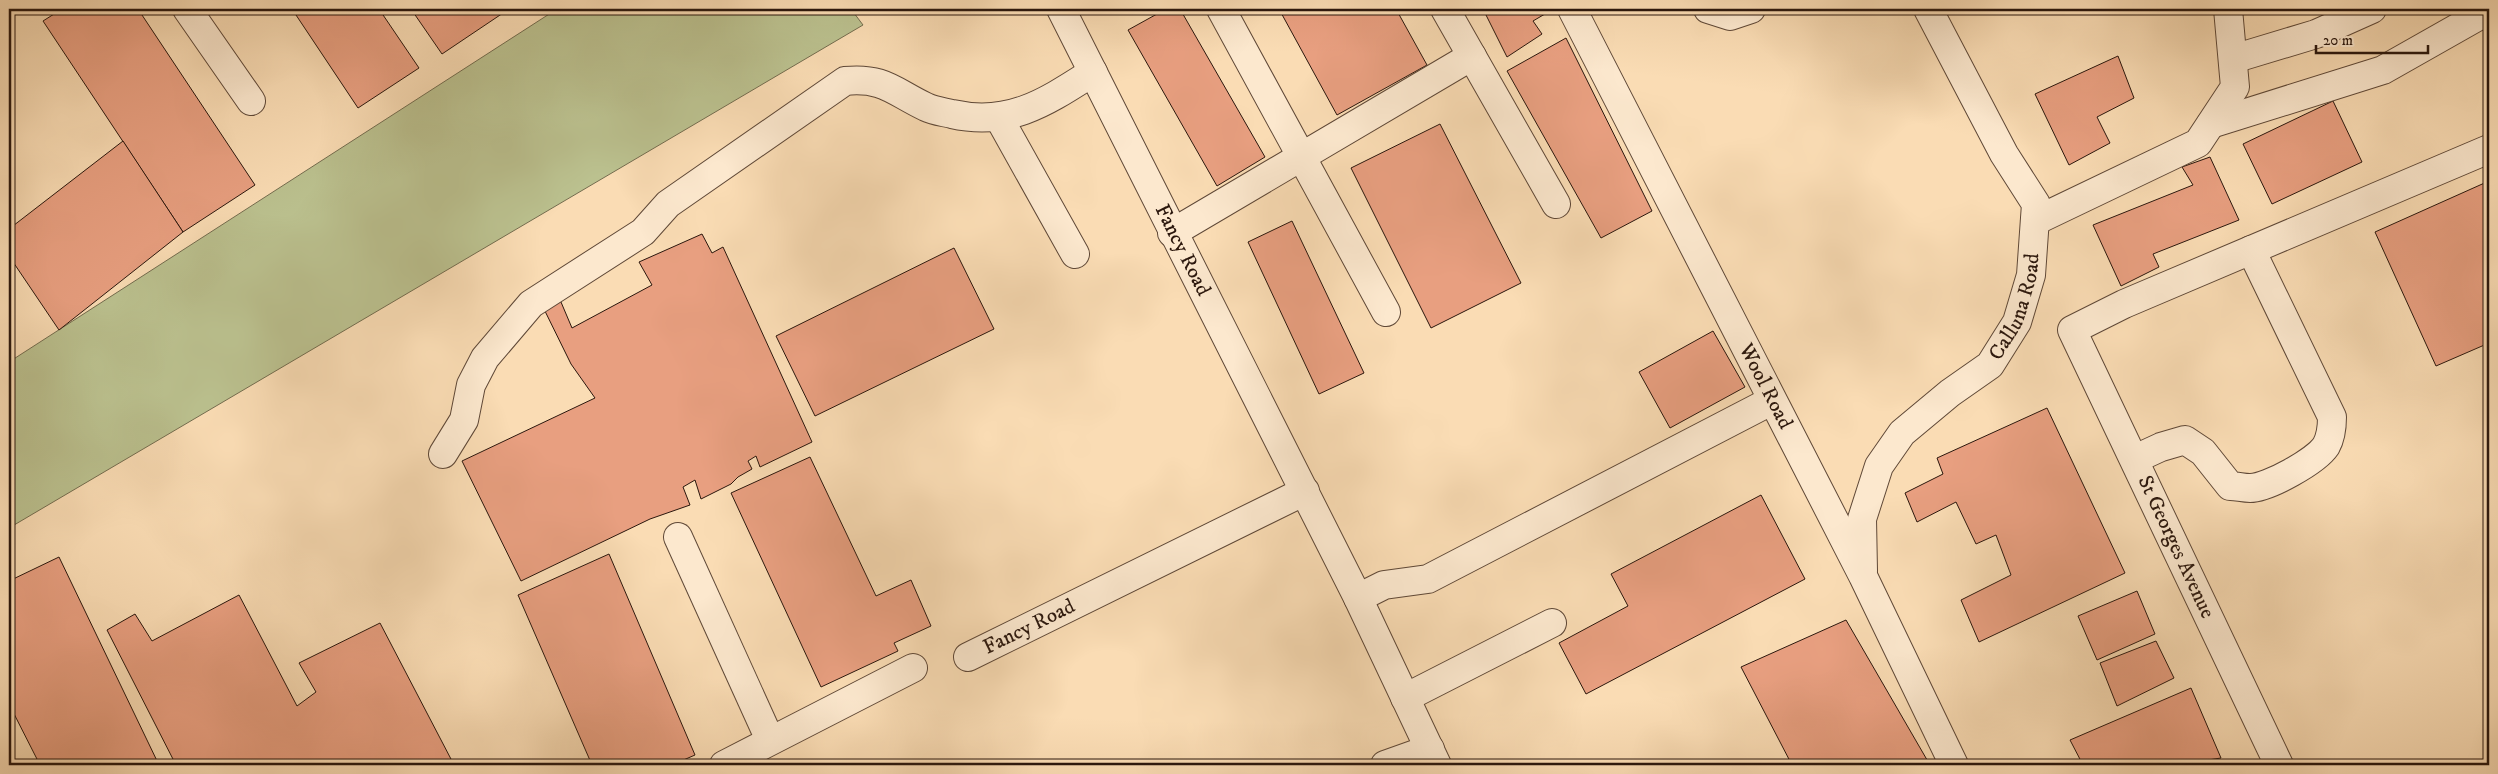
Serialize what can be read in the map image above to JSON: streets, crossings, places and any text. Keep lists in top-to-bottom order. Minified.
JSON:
{"streets":{"street":["Fancy Road","Calluna Road","Wool Road","St Georges Avenue"]},"crossings":[["Calluna Road","Wool Road"]],"scale_bar":"20 m"}
